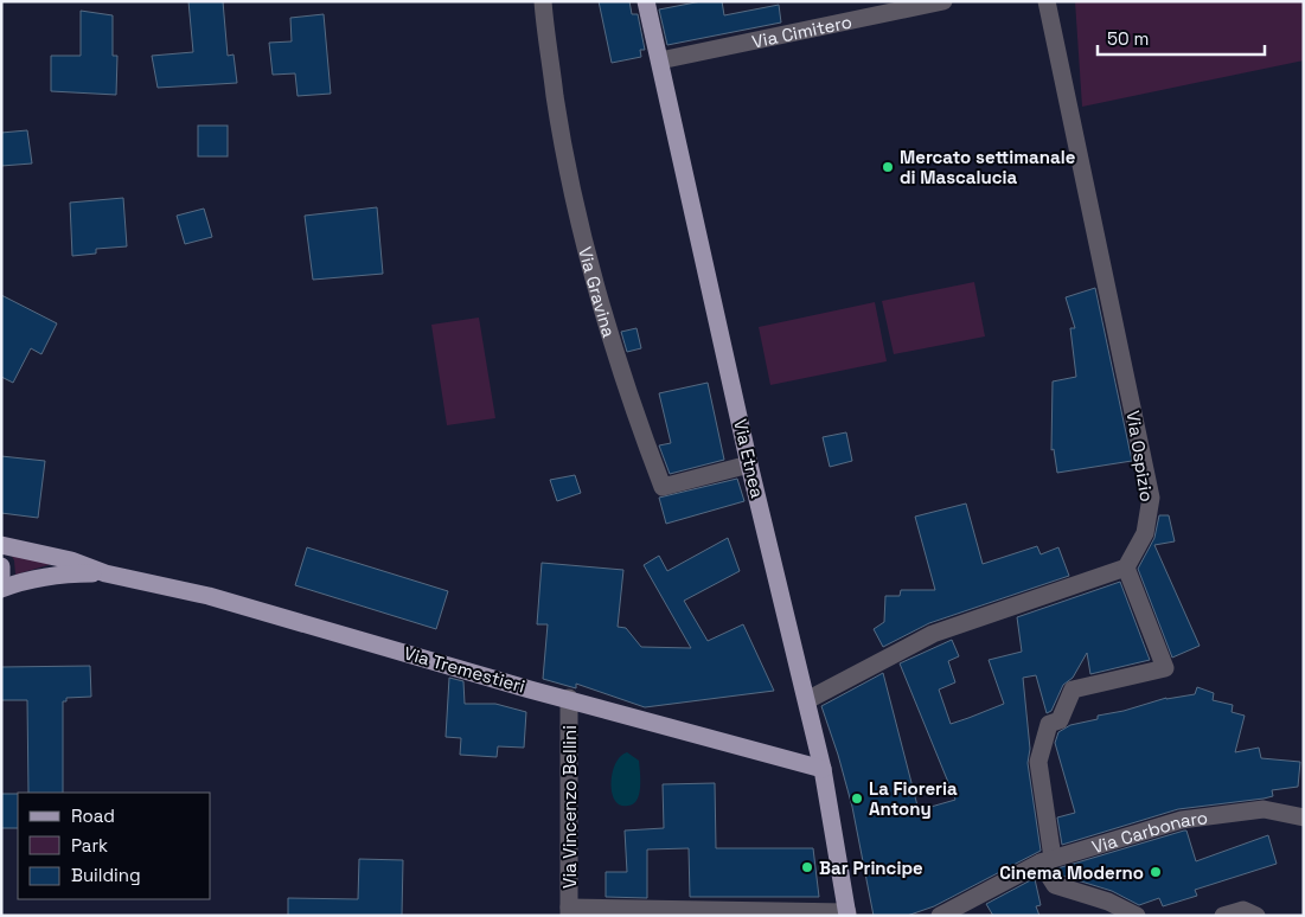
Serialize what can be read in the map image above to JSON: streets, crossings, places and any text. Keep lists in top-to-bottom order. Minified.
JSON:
{"streets":{"main road":["Via Etnea","Via Tremestieri"],"street":["Via Cimitero","Via Gravina","Via Ospizio","Via Vincenzo Bellini","Via Carbonaro"]},"crossings":[["Via Cimitero","Via Etnea"],["Via Gravina","Via Etnea"],["Via Etnea","Via Tremestieri"],["Via Tremestieri","Via Vincenzo Bellini"]],"places":["Mercato settimanale di Mascalucia","La Fioreria Antony","Bar Principe","Cinema Moderno"],"legend":["Road","Park","Building"],"scale_bar":"50 m"}
